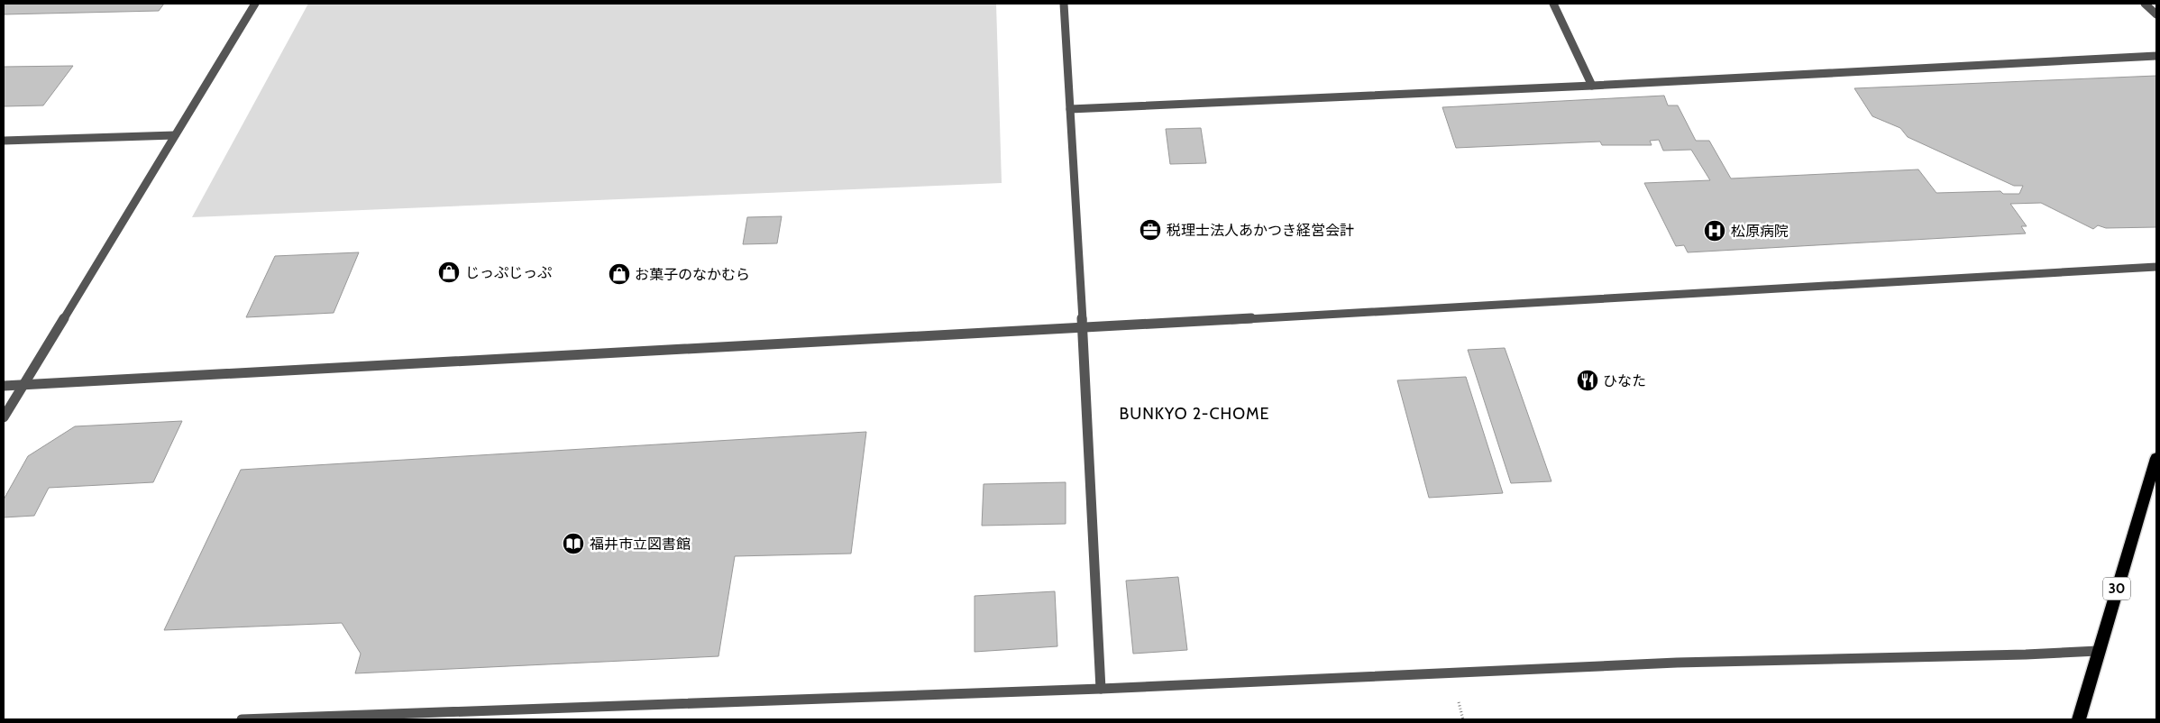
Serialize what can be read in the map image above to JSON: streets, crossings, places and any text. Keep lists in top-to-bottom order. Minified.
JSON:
{"streets":{"main road":["30"]},"districts":["BUNKYO 2-CHOME"],"places":{"office":["税理士法人あかつき経営会計"],"hospital":["松原病院"],"shop":["じっぷじっぷ","お菓子のなかむら"],"restaurant":["ひなた"],"library":["福井市立図書館"]}}
